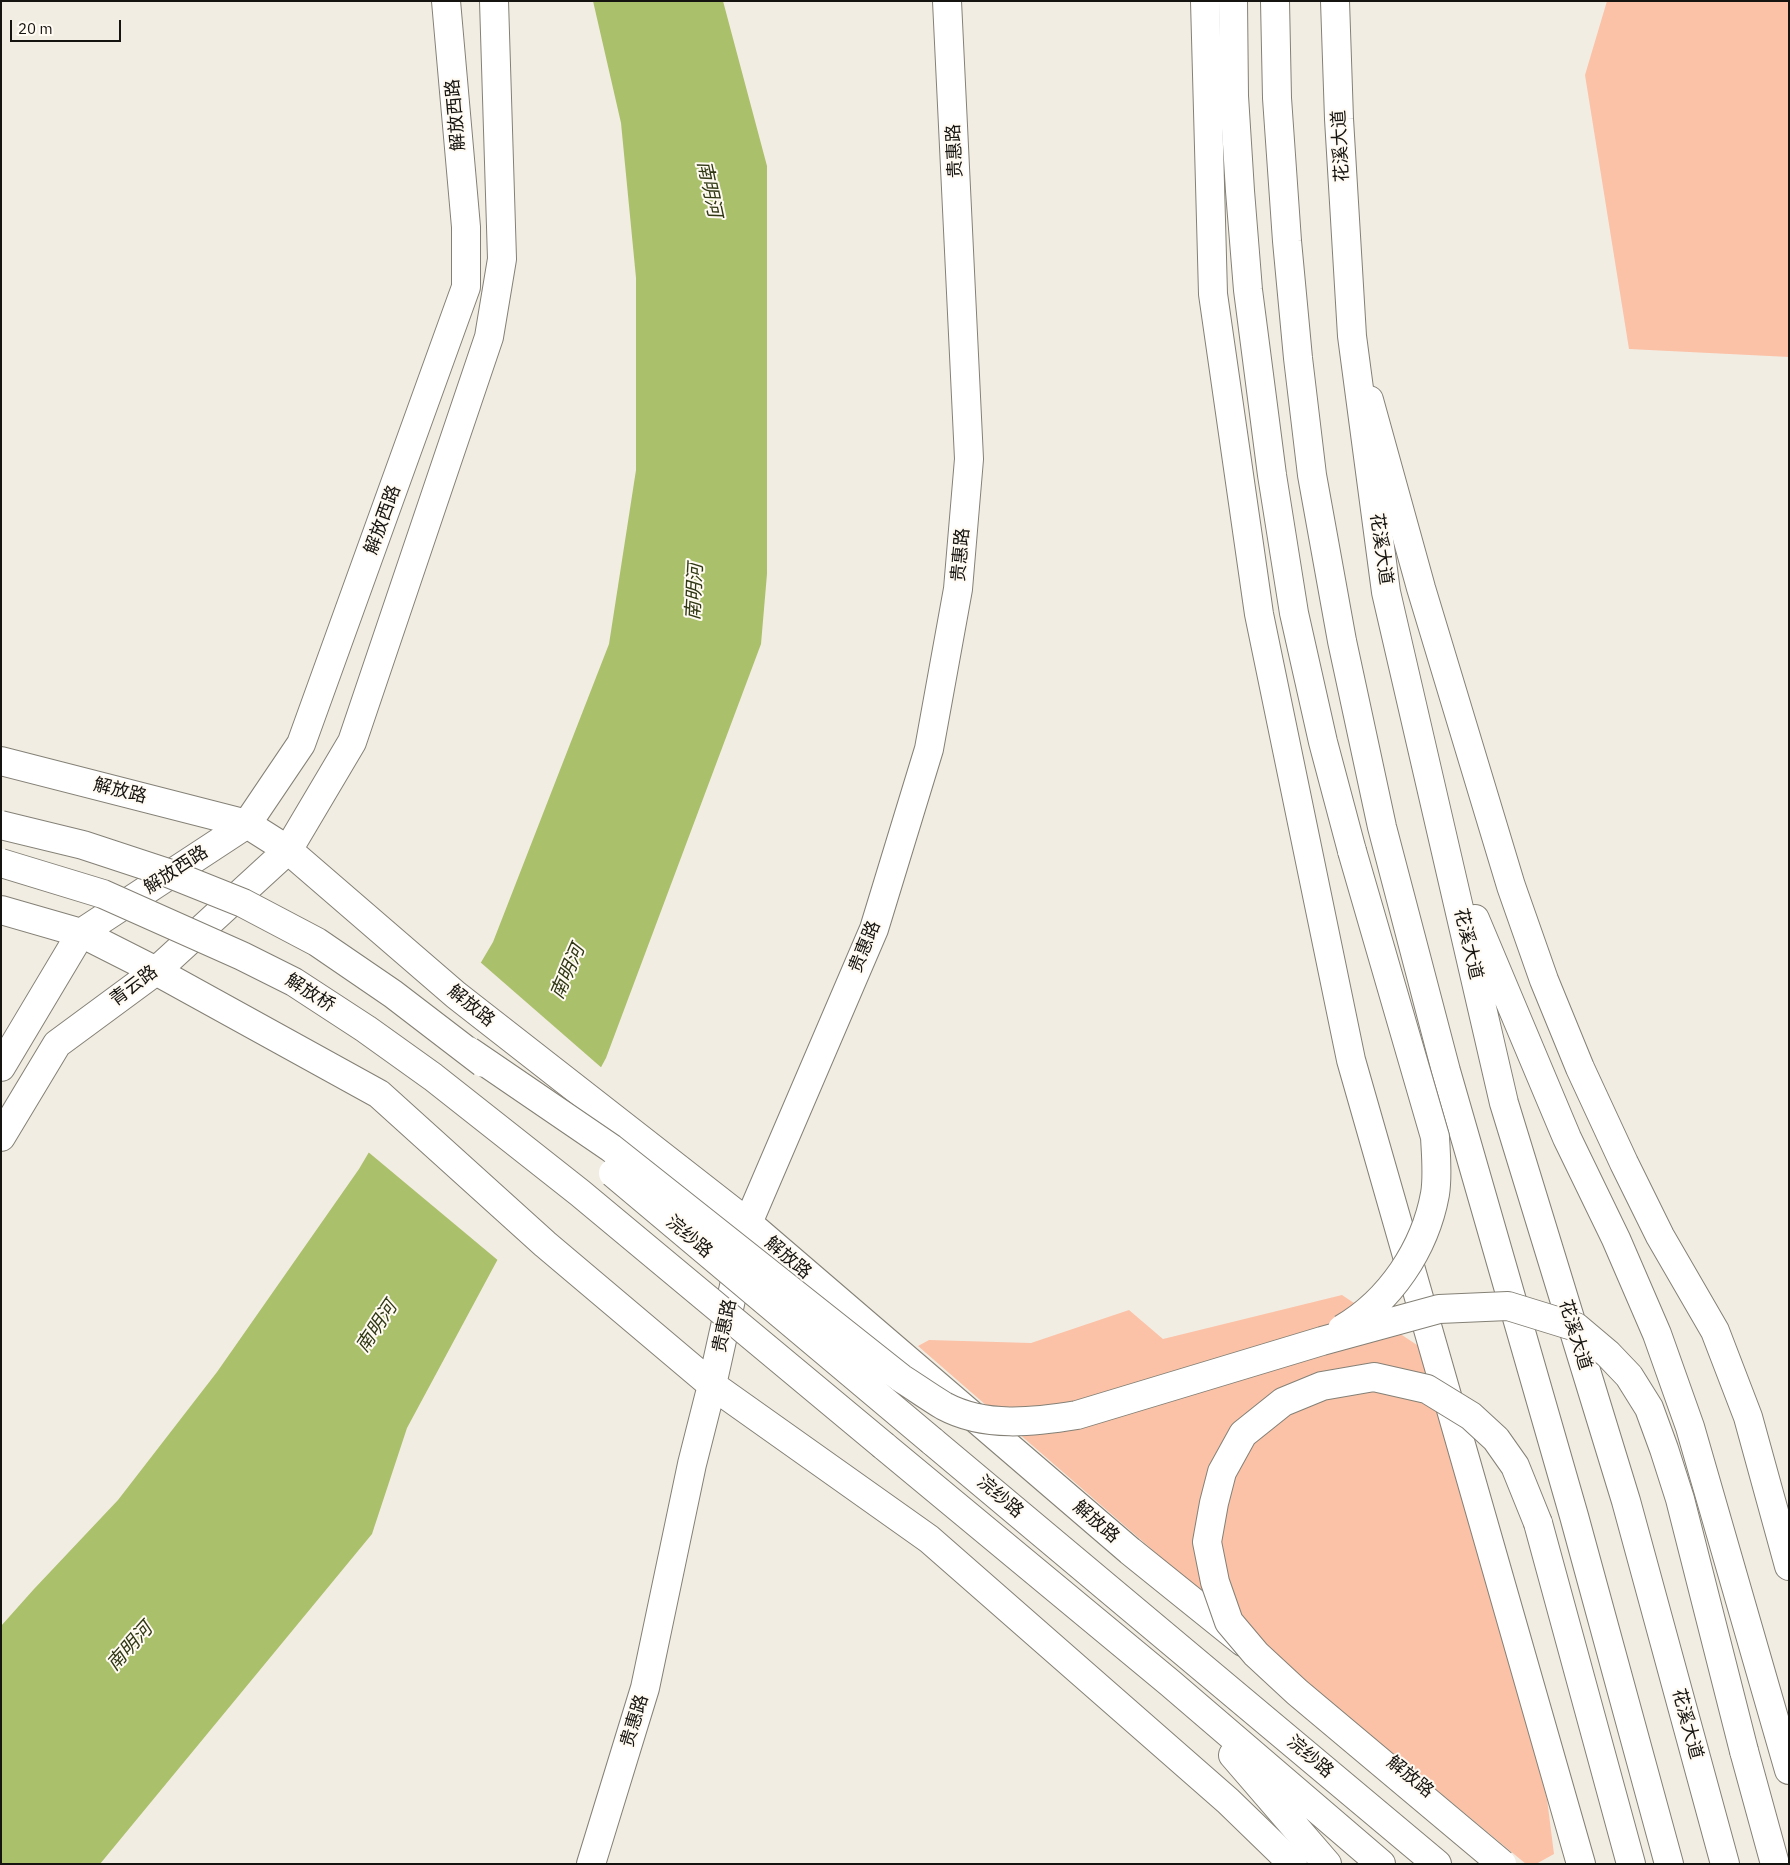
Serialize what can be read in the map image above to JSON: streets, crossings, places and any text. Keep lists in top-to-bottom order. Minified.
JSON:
{"streets":{"main road":["解放西路","花溪大道","贵惠路","解放路","青云路","解放桥","浣纱路"]},"crossings":[["解放西路","解放路"],["贵惠路","解放路"],["解放路","青云路"],["解放桥","浣纱路"]],"water":["南明河"],"scale_bar":"20 m"}
